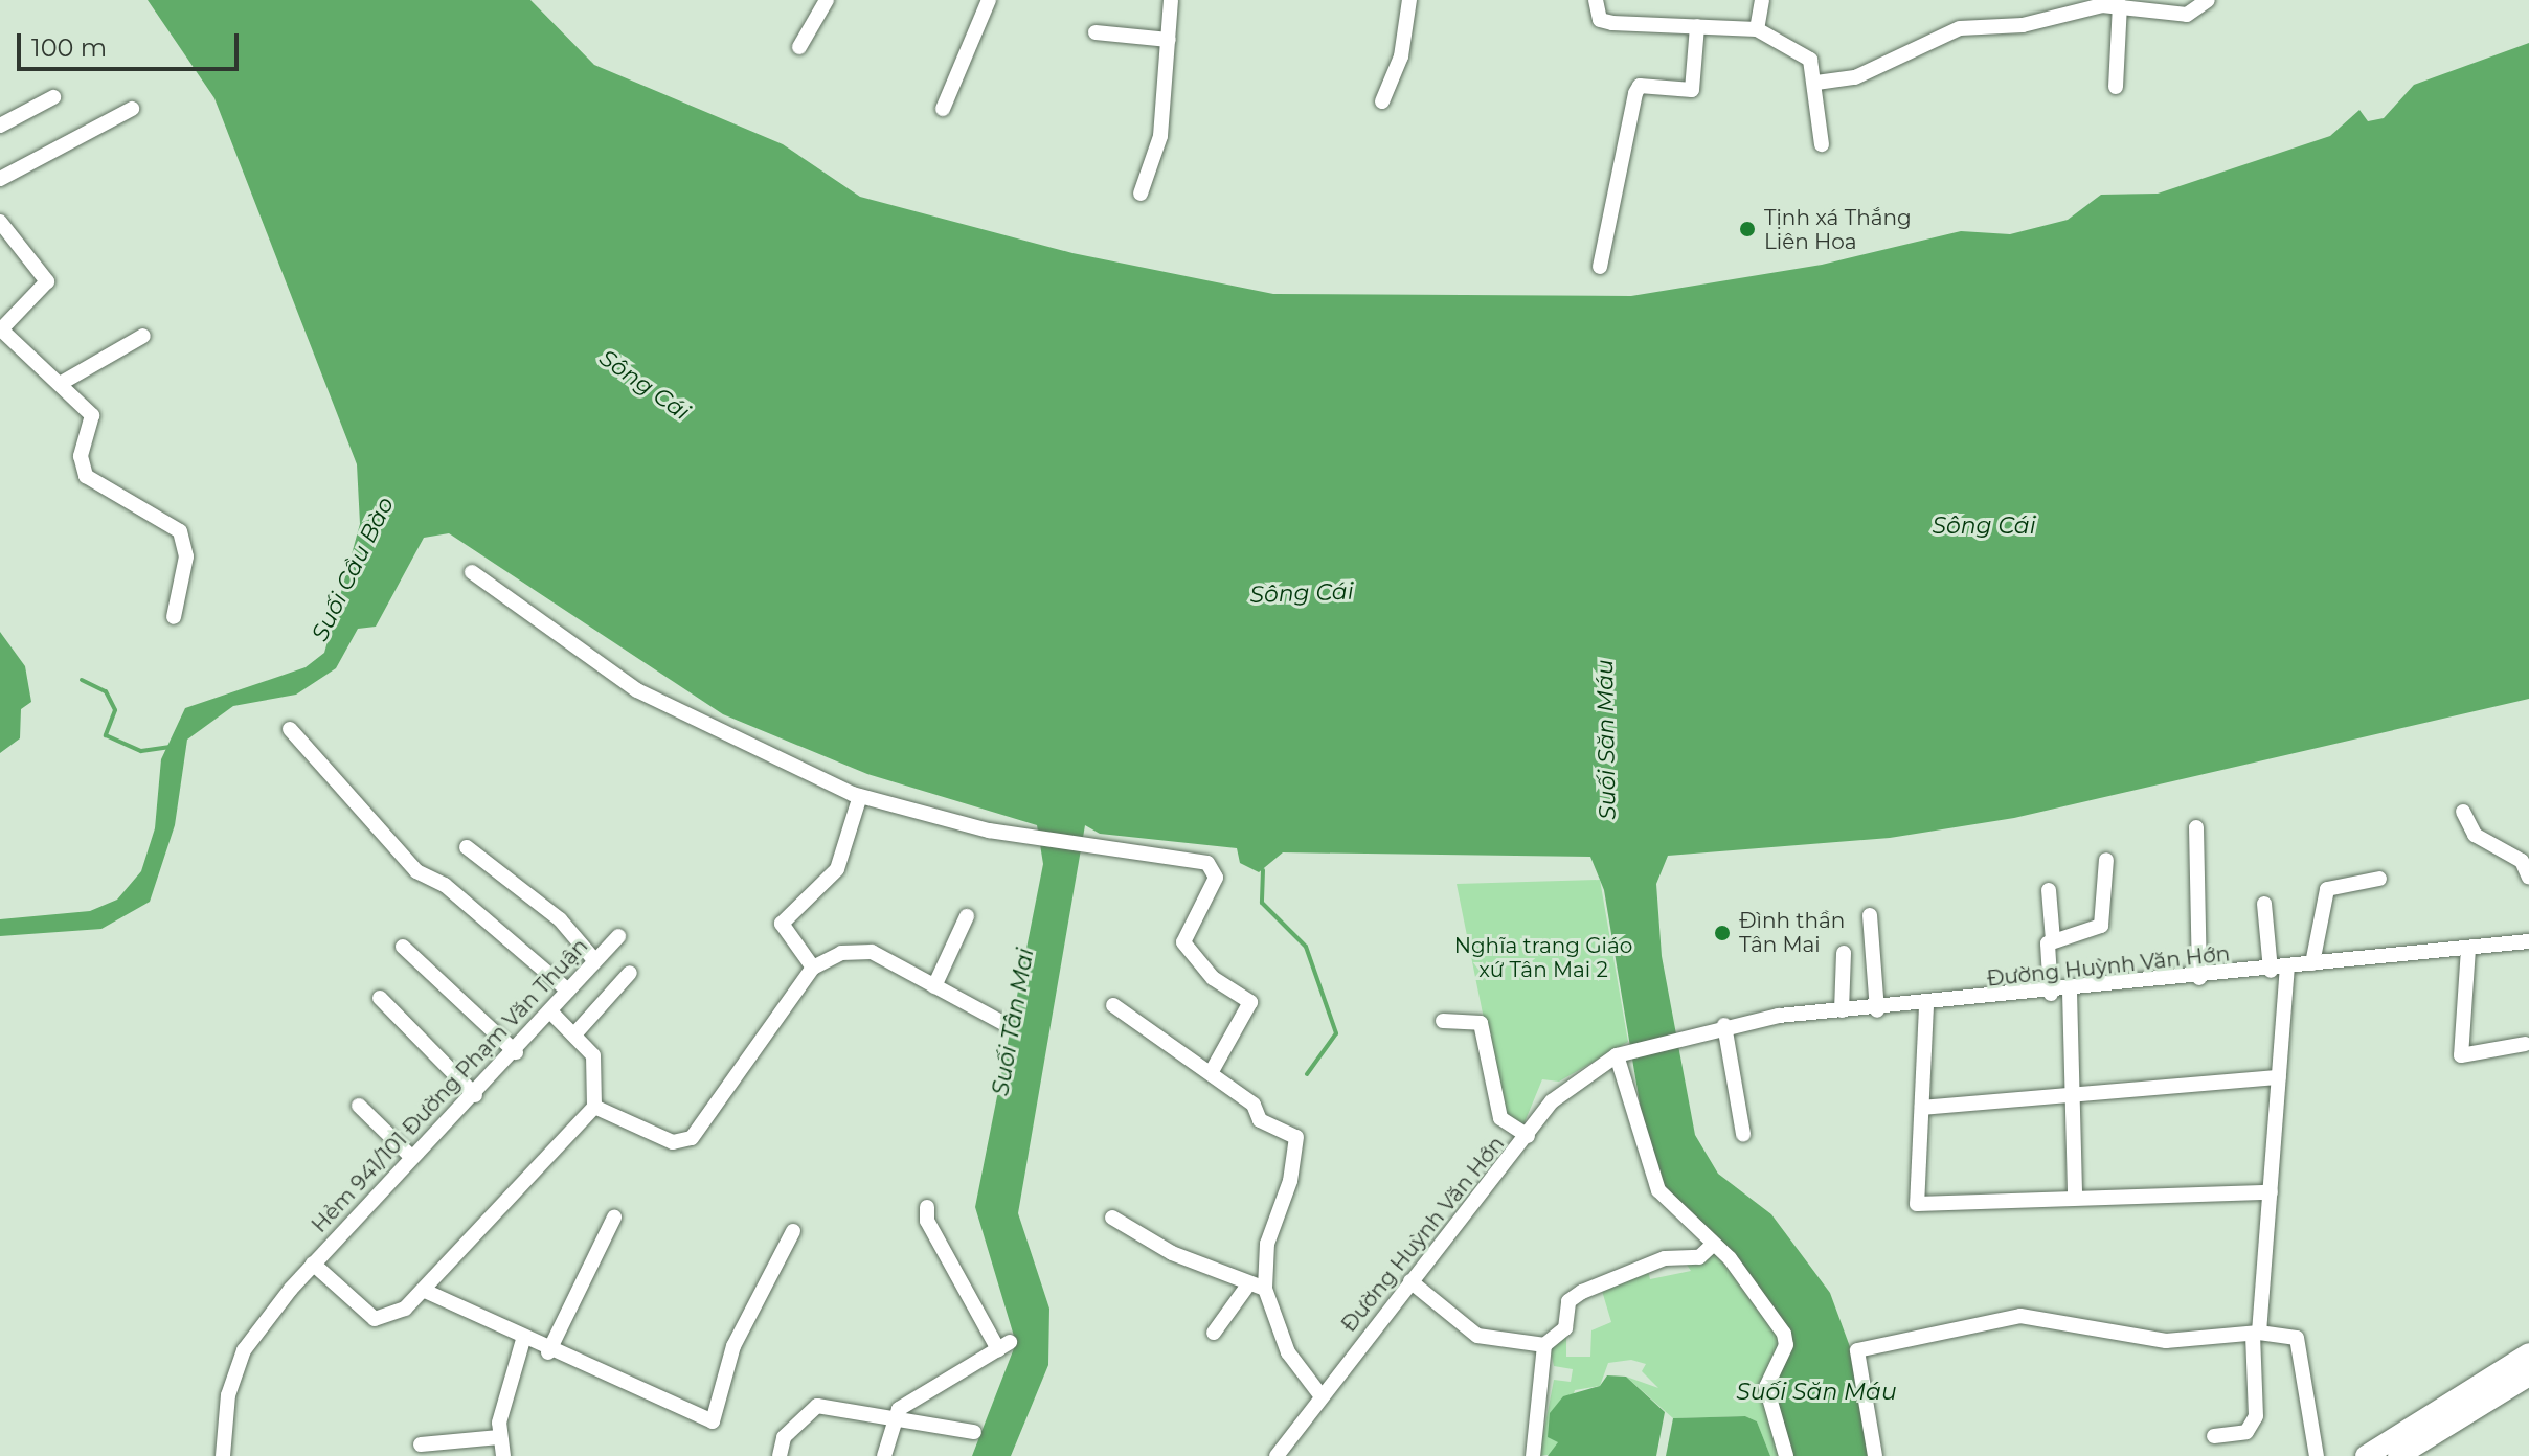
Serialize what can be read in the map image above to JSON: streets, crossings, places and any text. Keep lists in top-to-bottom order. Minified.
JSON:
{"streets":{"street":["Đường Huỳnh Văn Hớn","Hẻm 941/101 Đường Phạm Văn Thuận"]},"water":["Sông Cái","Suối Cầu Bào","Suối Săn Máu","Suối Tân Mai"],"parks":["Nghĩa trang Giáo xứ Tân Mai 2"],"places":["Tịnh xá Thắng Liên Hoa","Đình thần Tân Mai"],"scale_bar":"100 m"}
